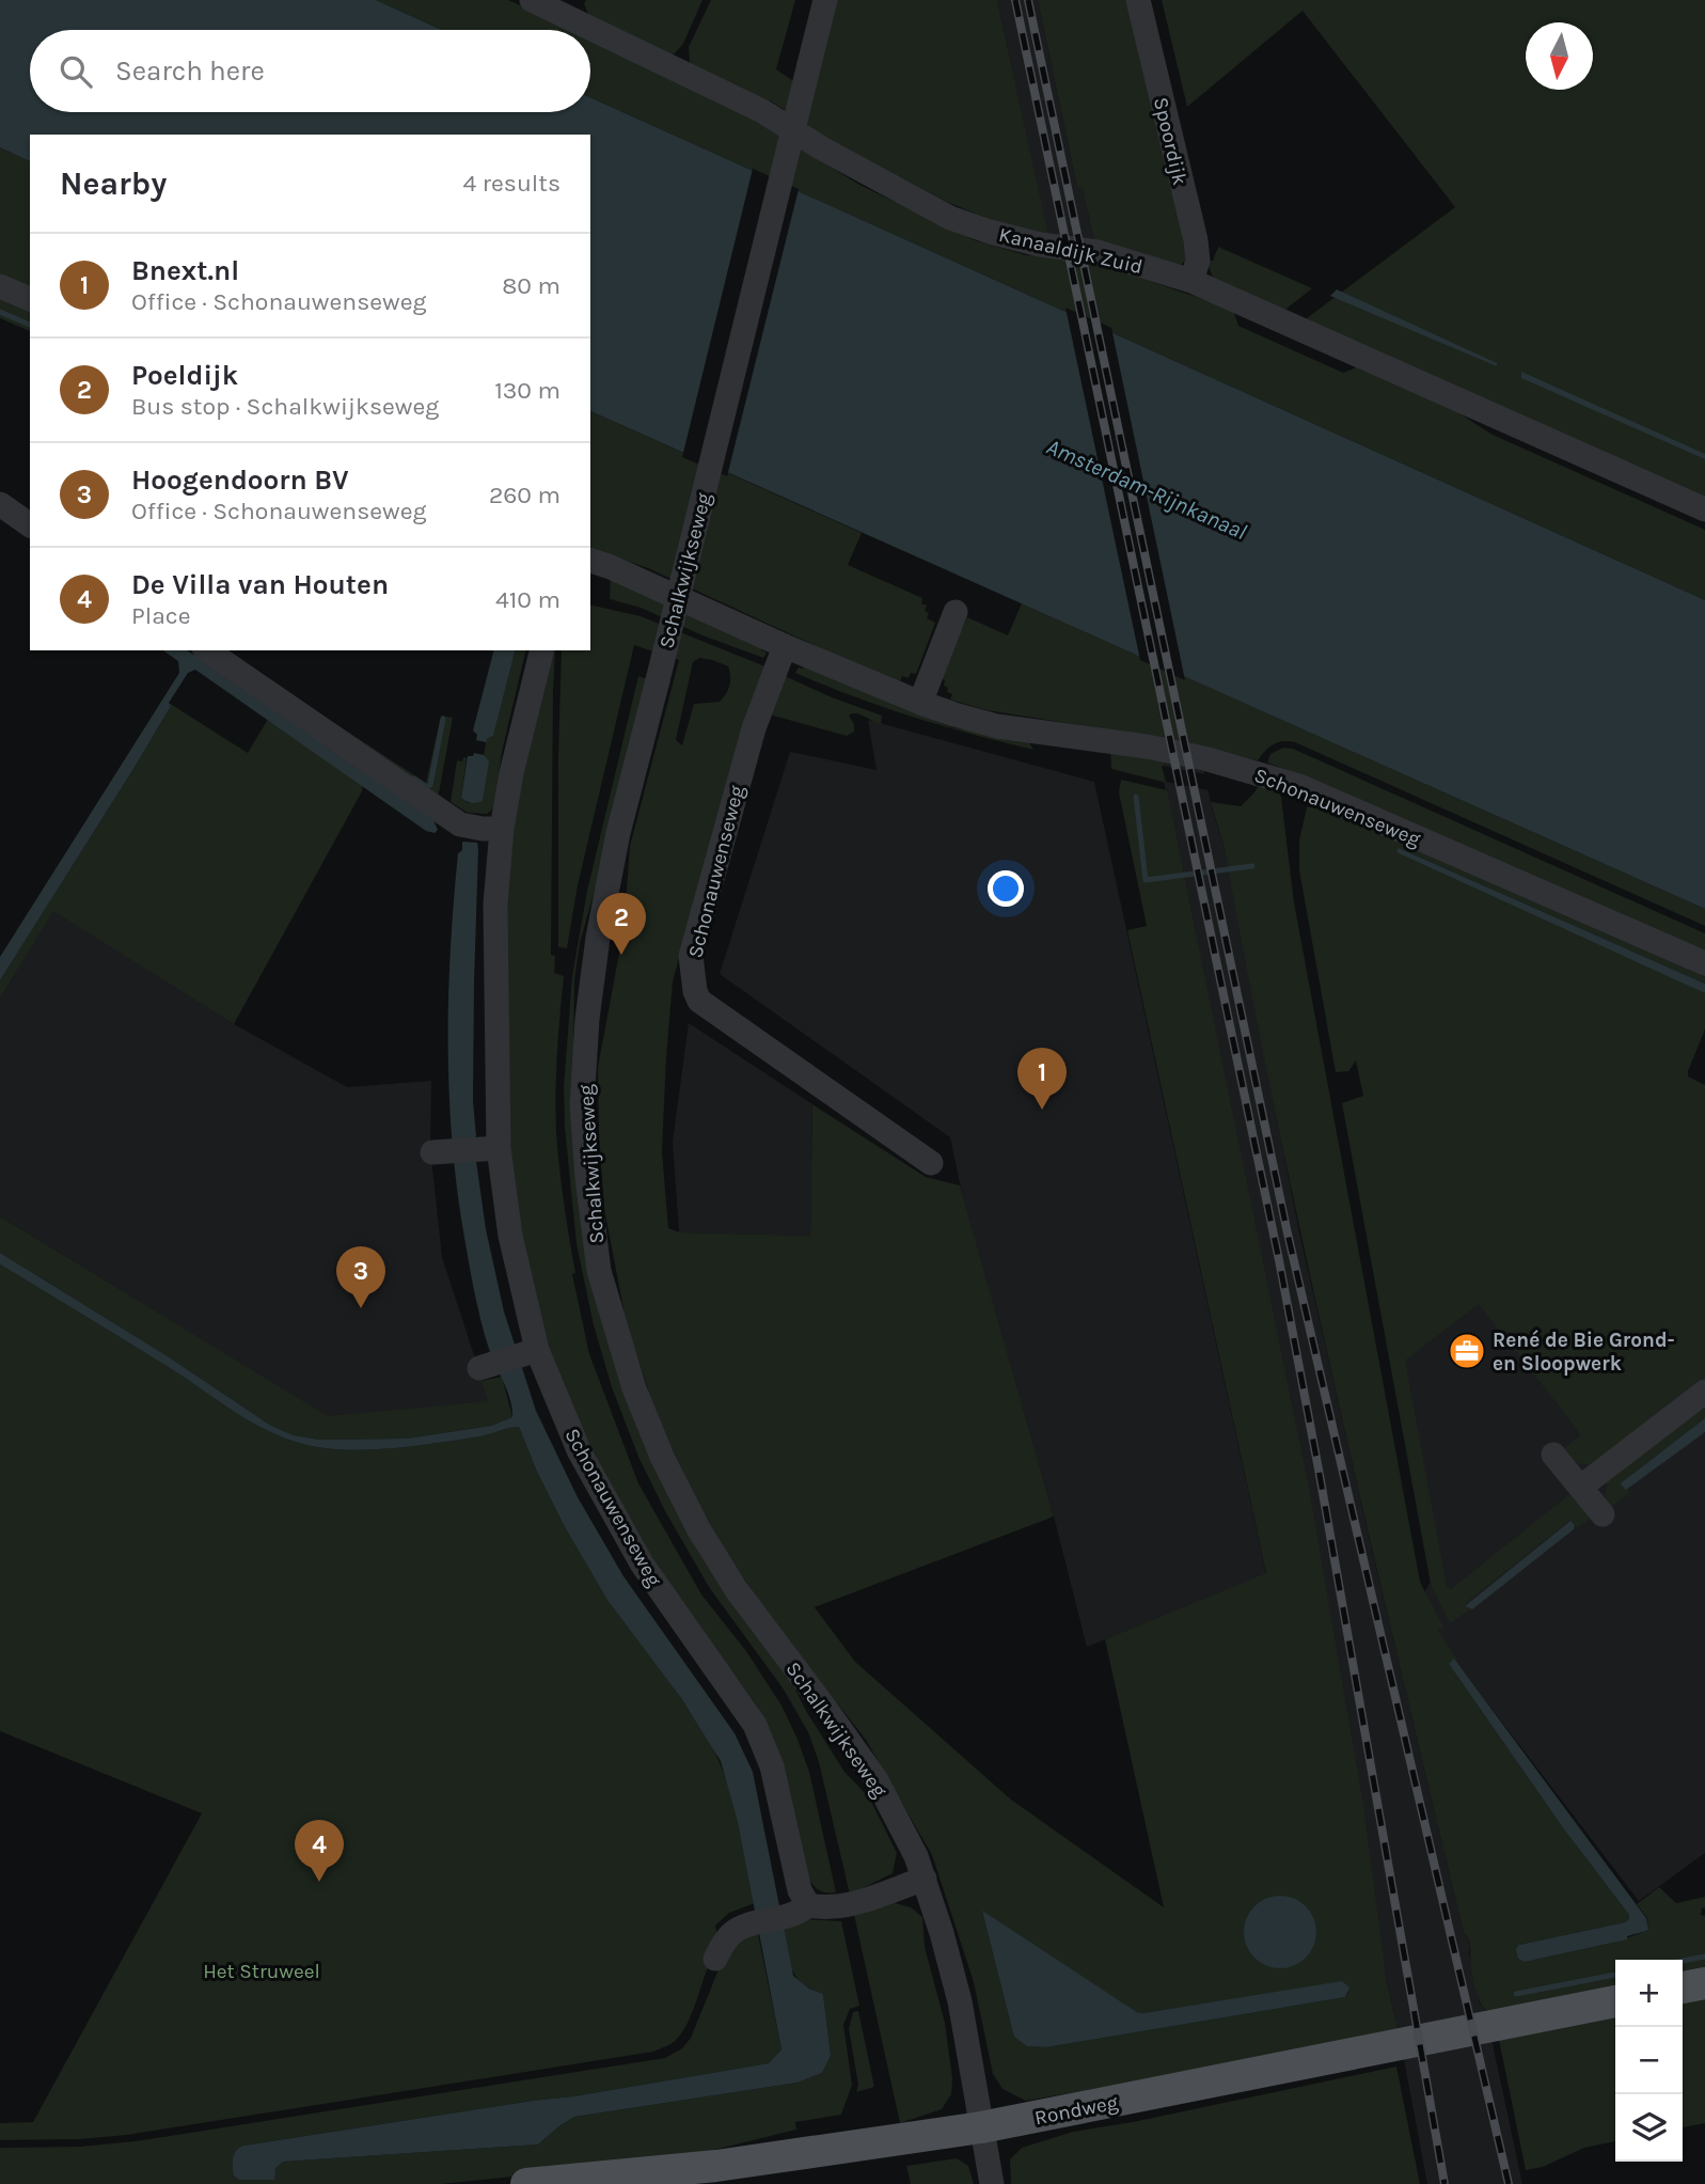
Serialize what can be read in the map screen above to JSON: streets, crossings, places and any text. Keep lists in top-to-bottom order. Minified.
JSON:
{"streets":{"main road":["Rondweg"],"street":["Spoordijk","Kanaaldijk Zuid","Schalkwijkseweg","Schonauwenseweg"]},"crossings":[["Spoordijk","Kanaaldijk Zuid"],["Schalkwijkseweg","Rondweg"]],"water":["Amsterdam-Rijnkanaal"],"parks":["Het Struweel"],"places":{"office":["René de Bie Grond- en Sloopwerk"]},"north":"bottom","page":{"search":"Search here","heading":["Nearby","4 results"],"list":[{"mark":"1","name":"Bnext.nl","note":"Office · Schonauwenseweg","value":"80 m"},{"mark":"2","name":"Poeldijk","note":"Bus stop · Schalkwijkseweg","value":"130 m"},{"mark":"3","name":"Hoogendoorn BV","note":"Office · Schonauwenseweg","value":"260 m"},{"mark":"4","name":"De Villa van Houten","note":"Place","value":"410 m"}],"pins":["2","1","3","4"],"map_buttons":["+","−"]}}
